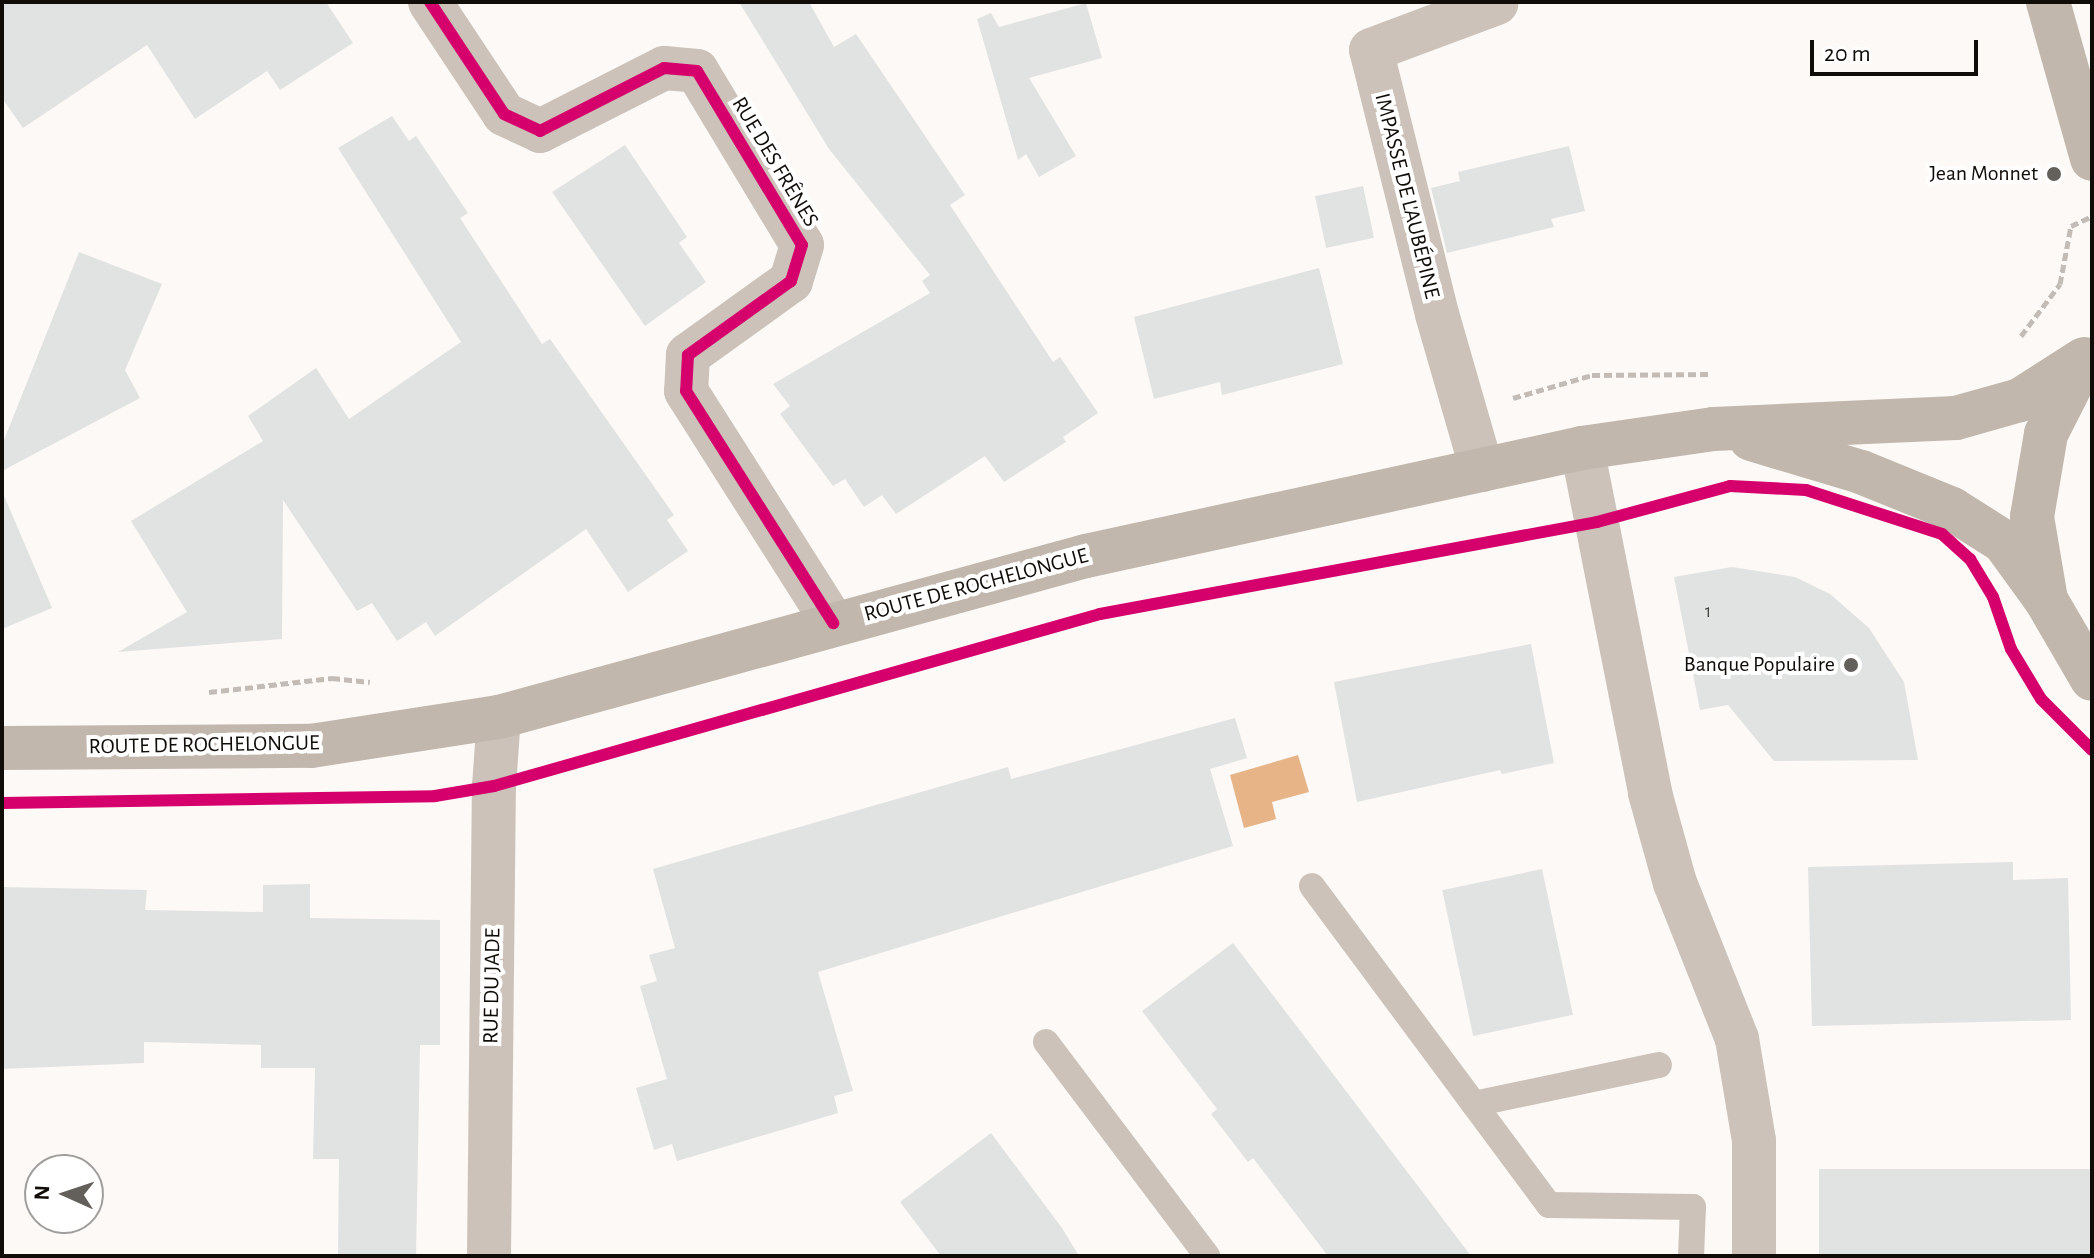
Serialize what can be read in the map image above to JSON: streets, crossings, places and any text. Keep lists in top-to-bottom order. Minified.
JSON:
{"streets":{"main road":["ROUTE DE ROCHELONGUE"],"street":["RUE DES FRÊNES","IMPASSE DE L'AUBÉPINE","RUE DU JADE"]},"crossings":[["RUE DES FRÊNES","ROUTE DE ROCHELONGUE"],["IMPASSE DE L'AUBÉPINE","ROUTE DE ROCHELONGUE"],["ROUTE DE ROCHELONGUE","RUE DU JADE"]],"places":["Jean Monnet","Banque Populaire"],"house_numbers":["1"],"scale_bar":"20 m","north":"left"}
